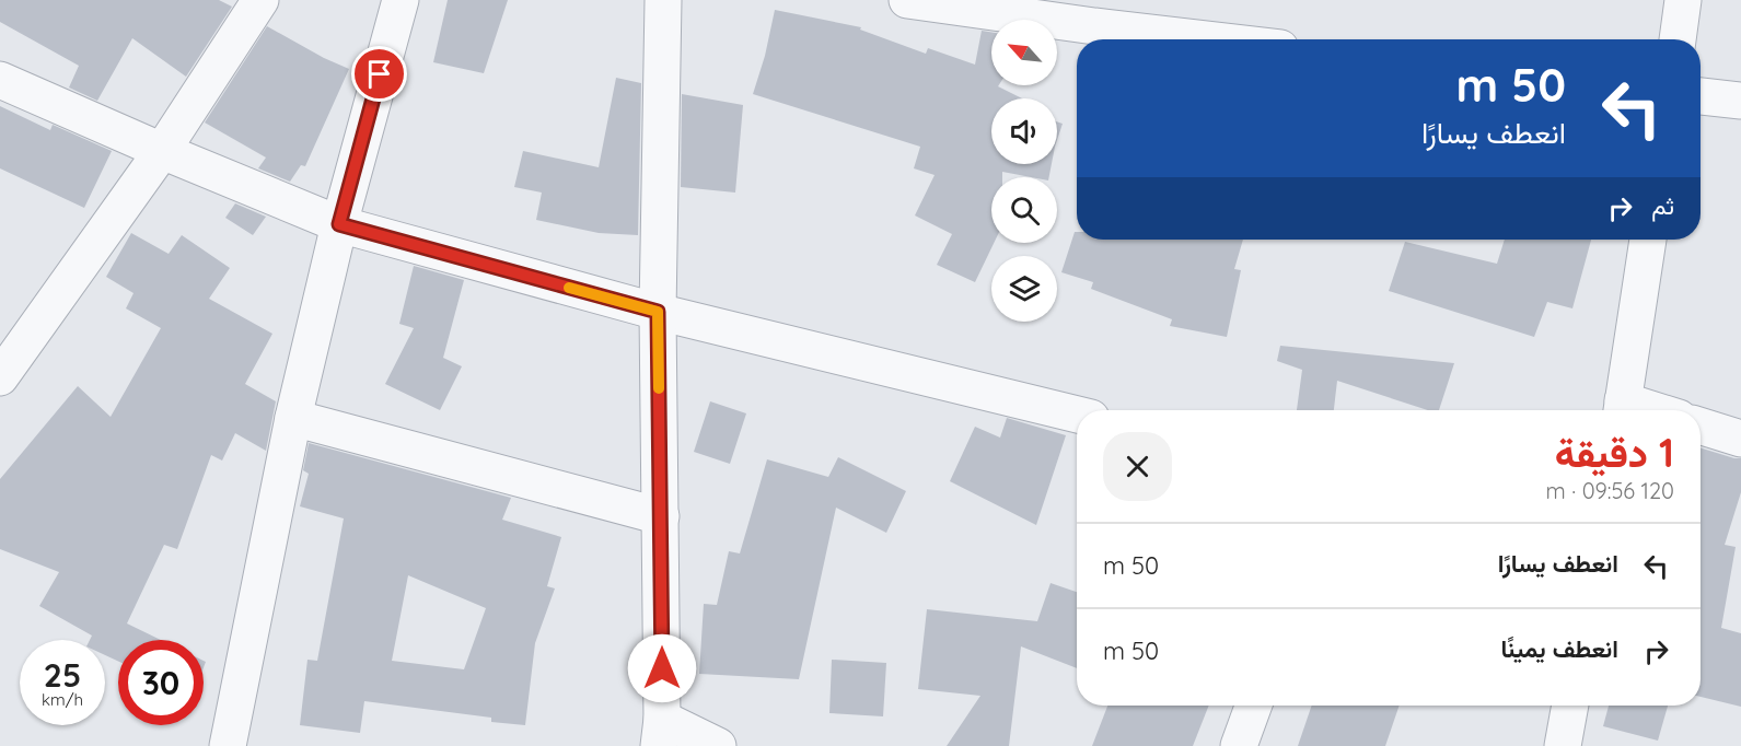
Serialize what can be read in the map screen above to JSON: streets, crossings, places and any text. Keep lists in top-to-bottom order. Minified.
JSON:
{"north":"top left","page":{"turn":["50 m","انعطف يسارًا"],"then":"ثم","heading":["1 دقيقة","120 m · 09:56"],"list":[{"name":"انعطف يسارًا","value":"50 m"},{"name":"انعطف يمينًا","value":"50 m"}],"speed":"25 km/h","limit":"30"}}
